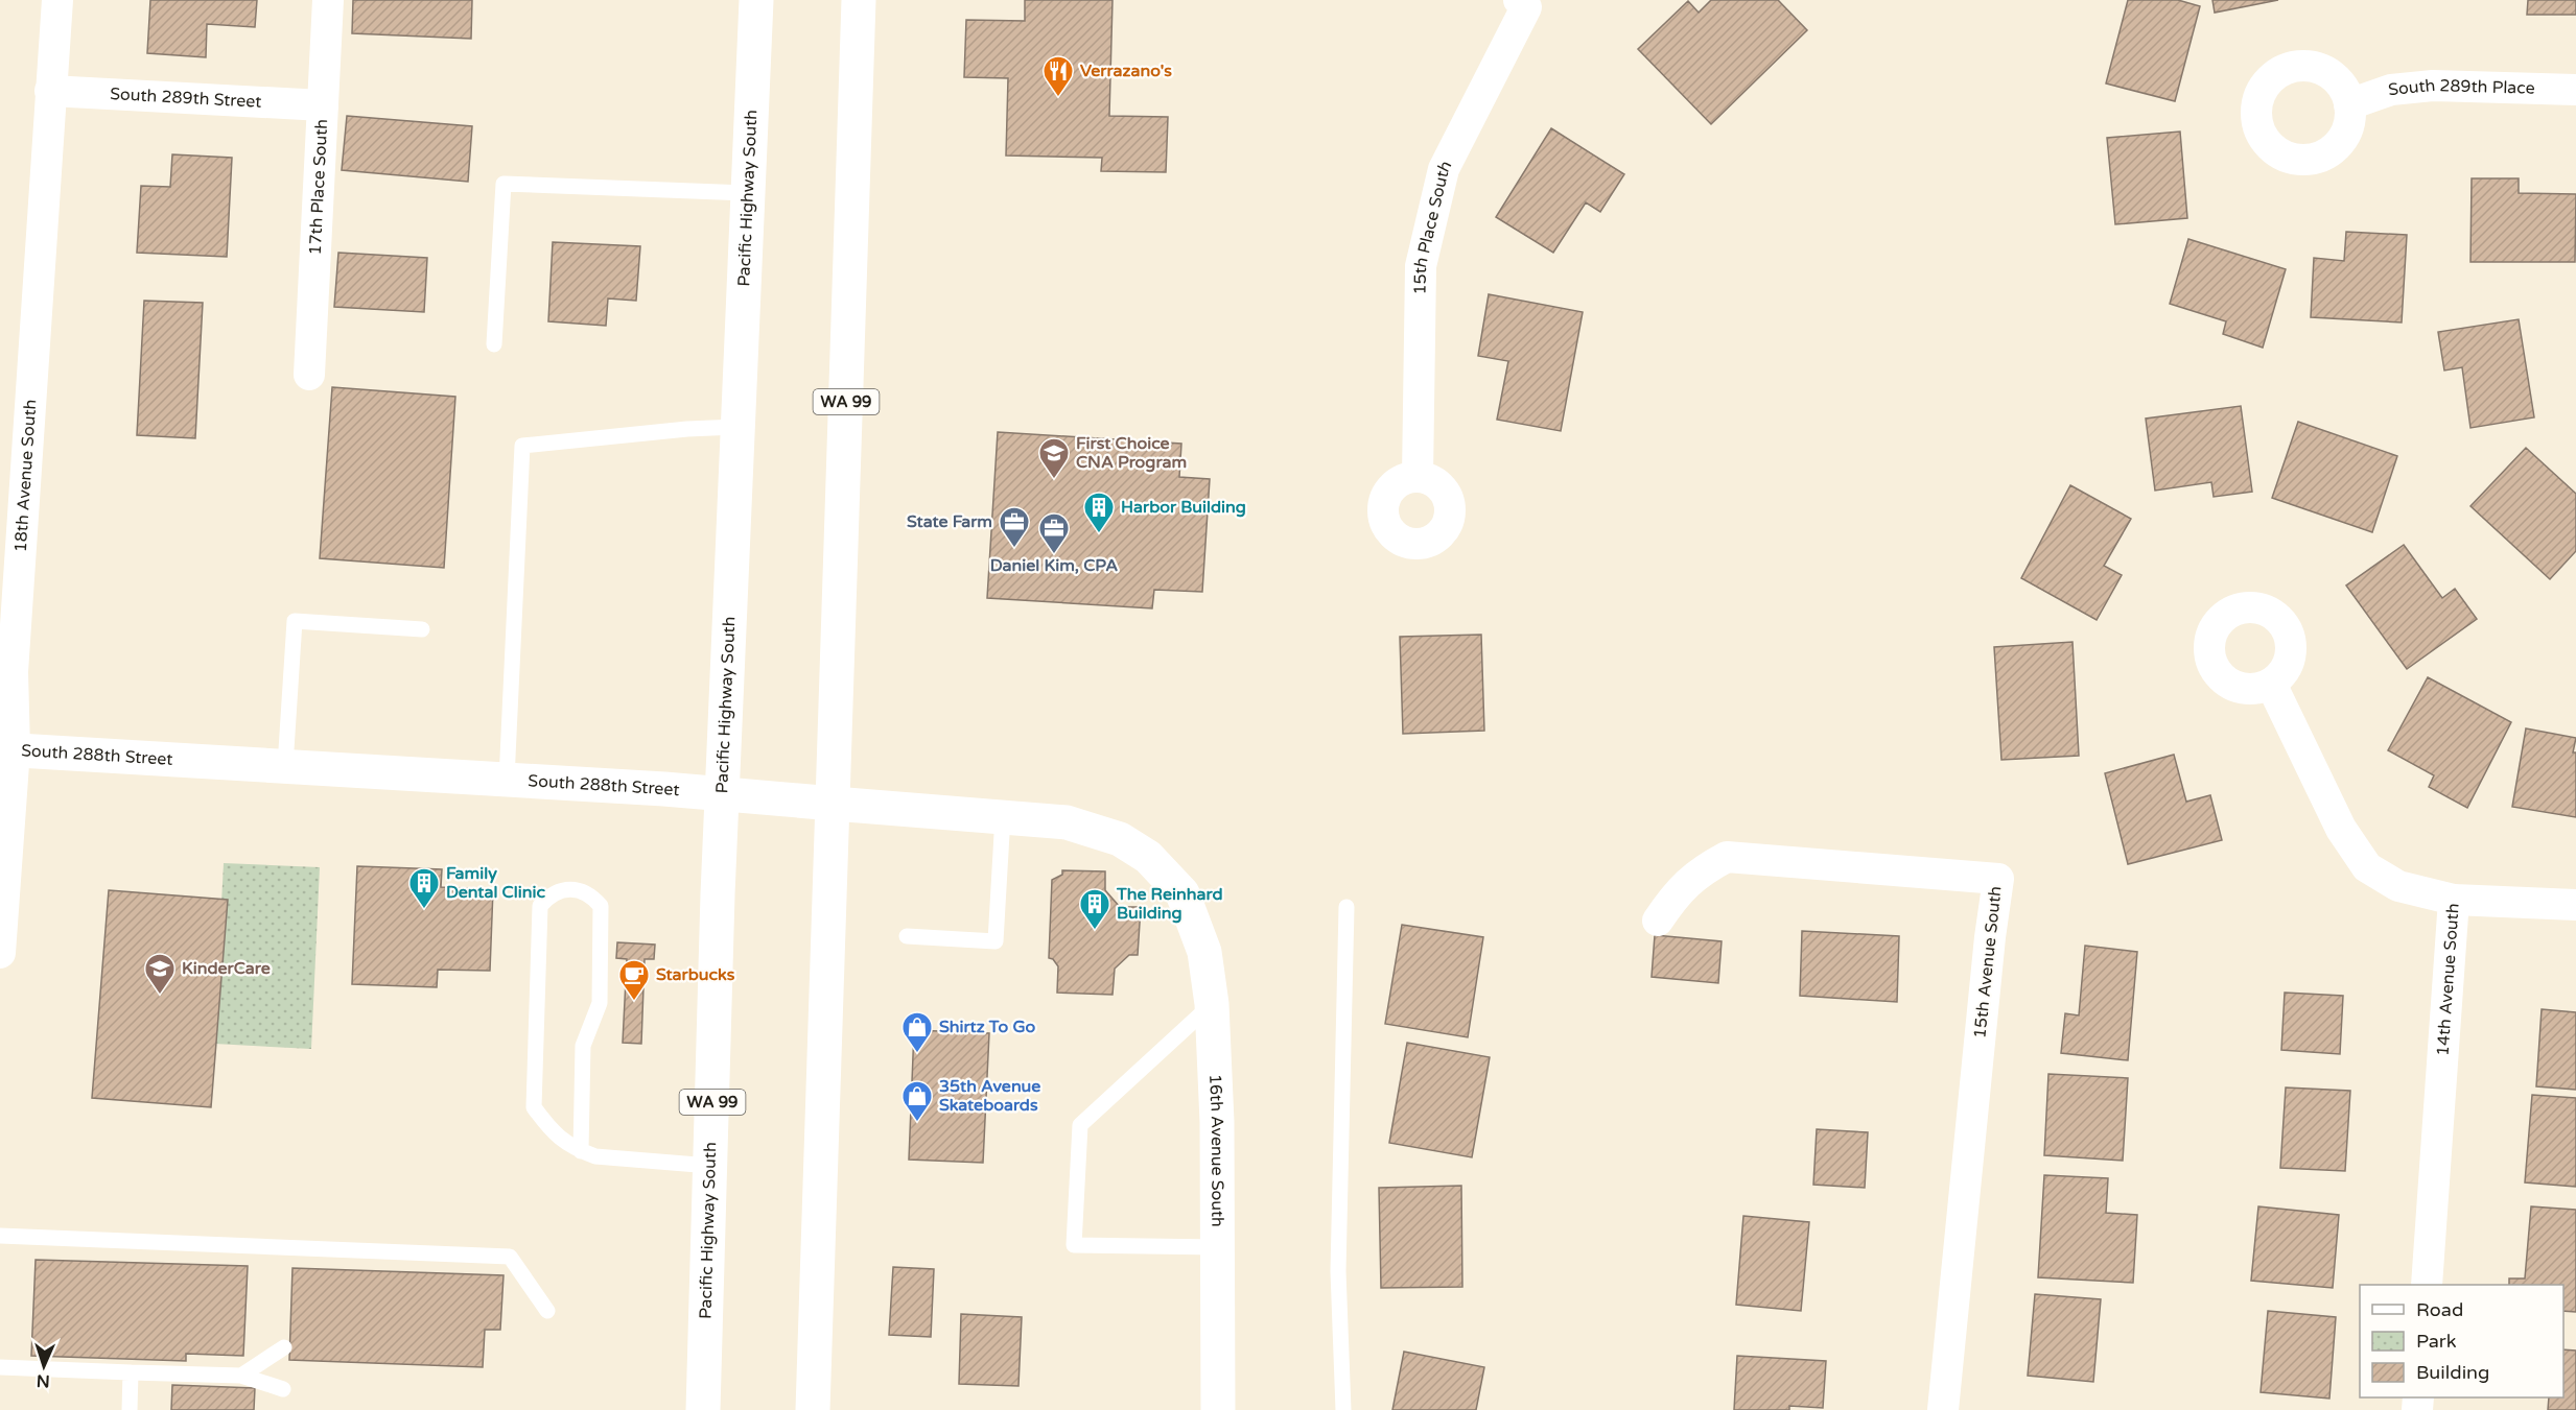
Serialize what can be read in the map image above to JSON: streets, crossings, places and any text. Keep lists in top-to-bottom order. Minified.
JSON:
{"streets":{"main road":["Pacific Highway South","WA 99","South 288th Street","16th Avenue South"],"street":["South 289th Place","South 289th Street","17th Place South","15th Place South","18th Avenue South","15th Avenue South","14th Avenue South"]},"crossings":[["South 289th Street","17th Place South"],["South 289th Street","18th Avenue South"],["Pacific Highway South","South 288th Street"],["WA 99","South 288th Street"],["18th Avenue South","South 288th Street"],["South 288th Street","16th Avenue South"]],"places":{"restaurant":["Verrazano's"],"school or university":["First Choice CNA Program","KinderCare"],"building":["Harbor Building","Family Dental Clinic","The Reinhard Building"],"office":["State Farm","Daniel Kim, CPA"],"cafe":["Starbucks"],"shop":["Shirtz To Go","35th Avenue Skateboards"]},"legend":["Road","Park","Building"],"north":"bottom"}
